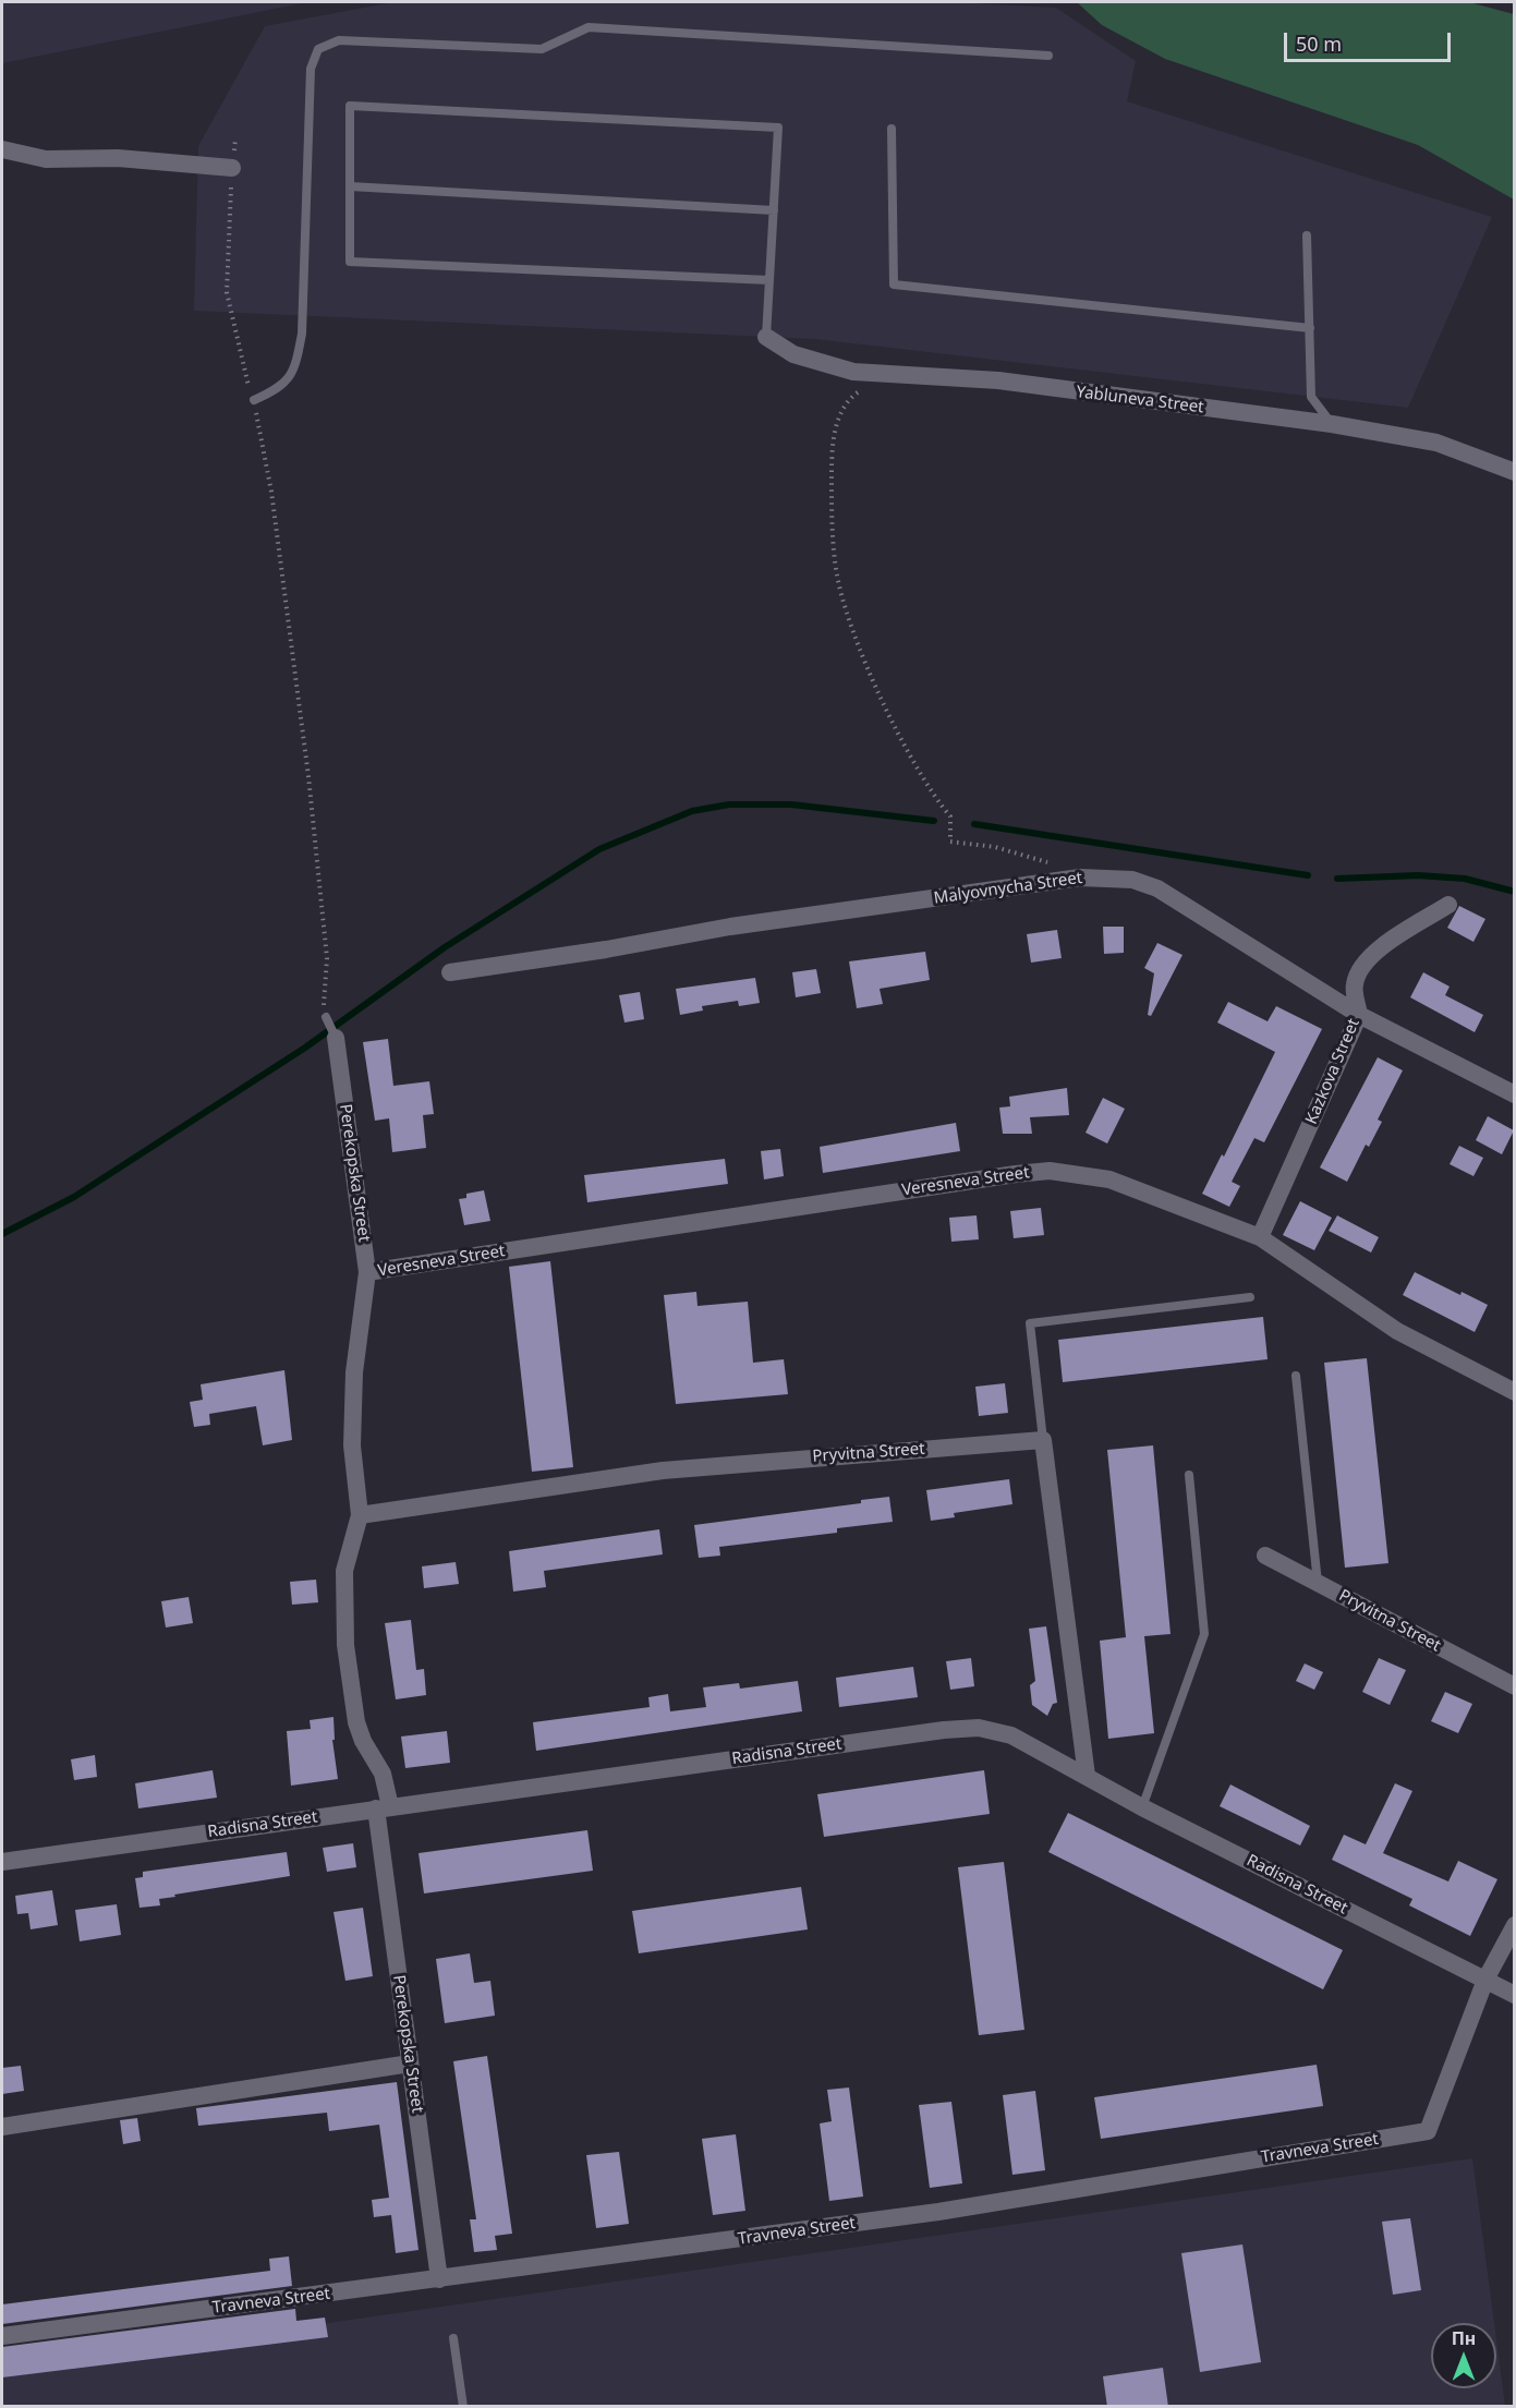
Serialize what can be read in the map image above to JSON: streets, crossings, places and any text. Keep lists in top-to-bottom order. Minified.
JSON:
{"streets":{"street":["Yabluneva Street","Malyovnycha Street","Kazkova Street","Perekopska Street","Veresneva Street","Pryvitna Street","Radisna Street","Travneva Street"]},"crossings":[["Malyovnycha Street","Kazkova Street"],["Kazkova Street","Veresneva Street"],["Perekopska Street","Veresneva Street"],["Perekopska Street","Pryvitna Street"],["Perekopska Street","Radisna Street"],["Perekopska Street","Travneva Street"],["Radisna Street","Travneva Street"]],"scale_bar":"50 m","north":"top"}
